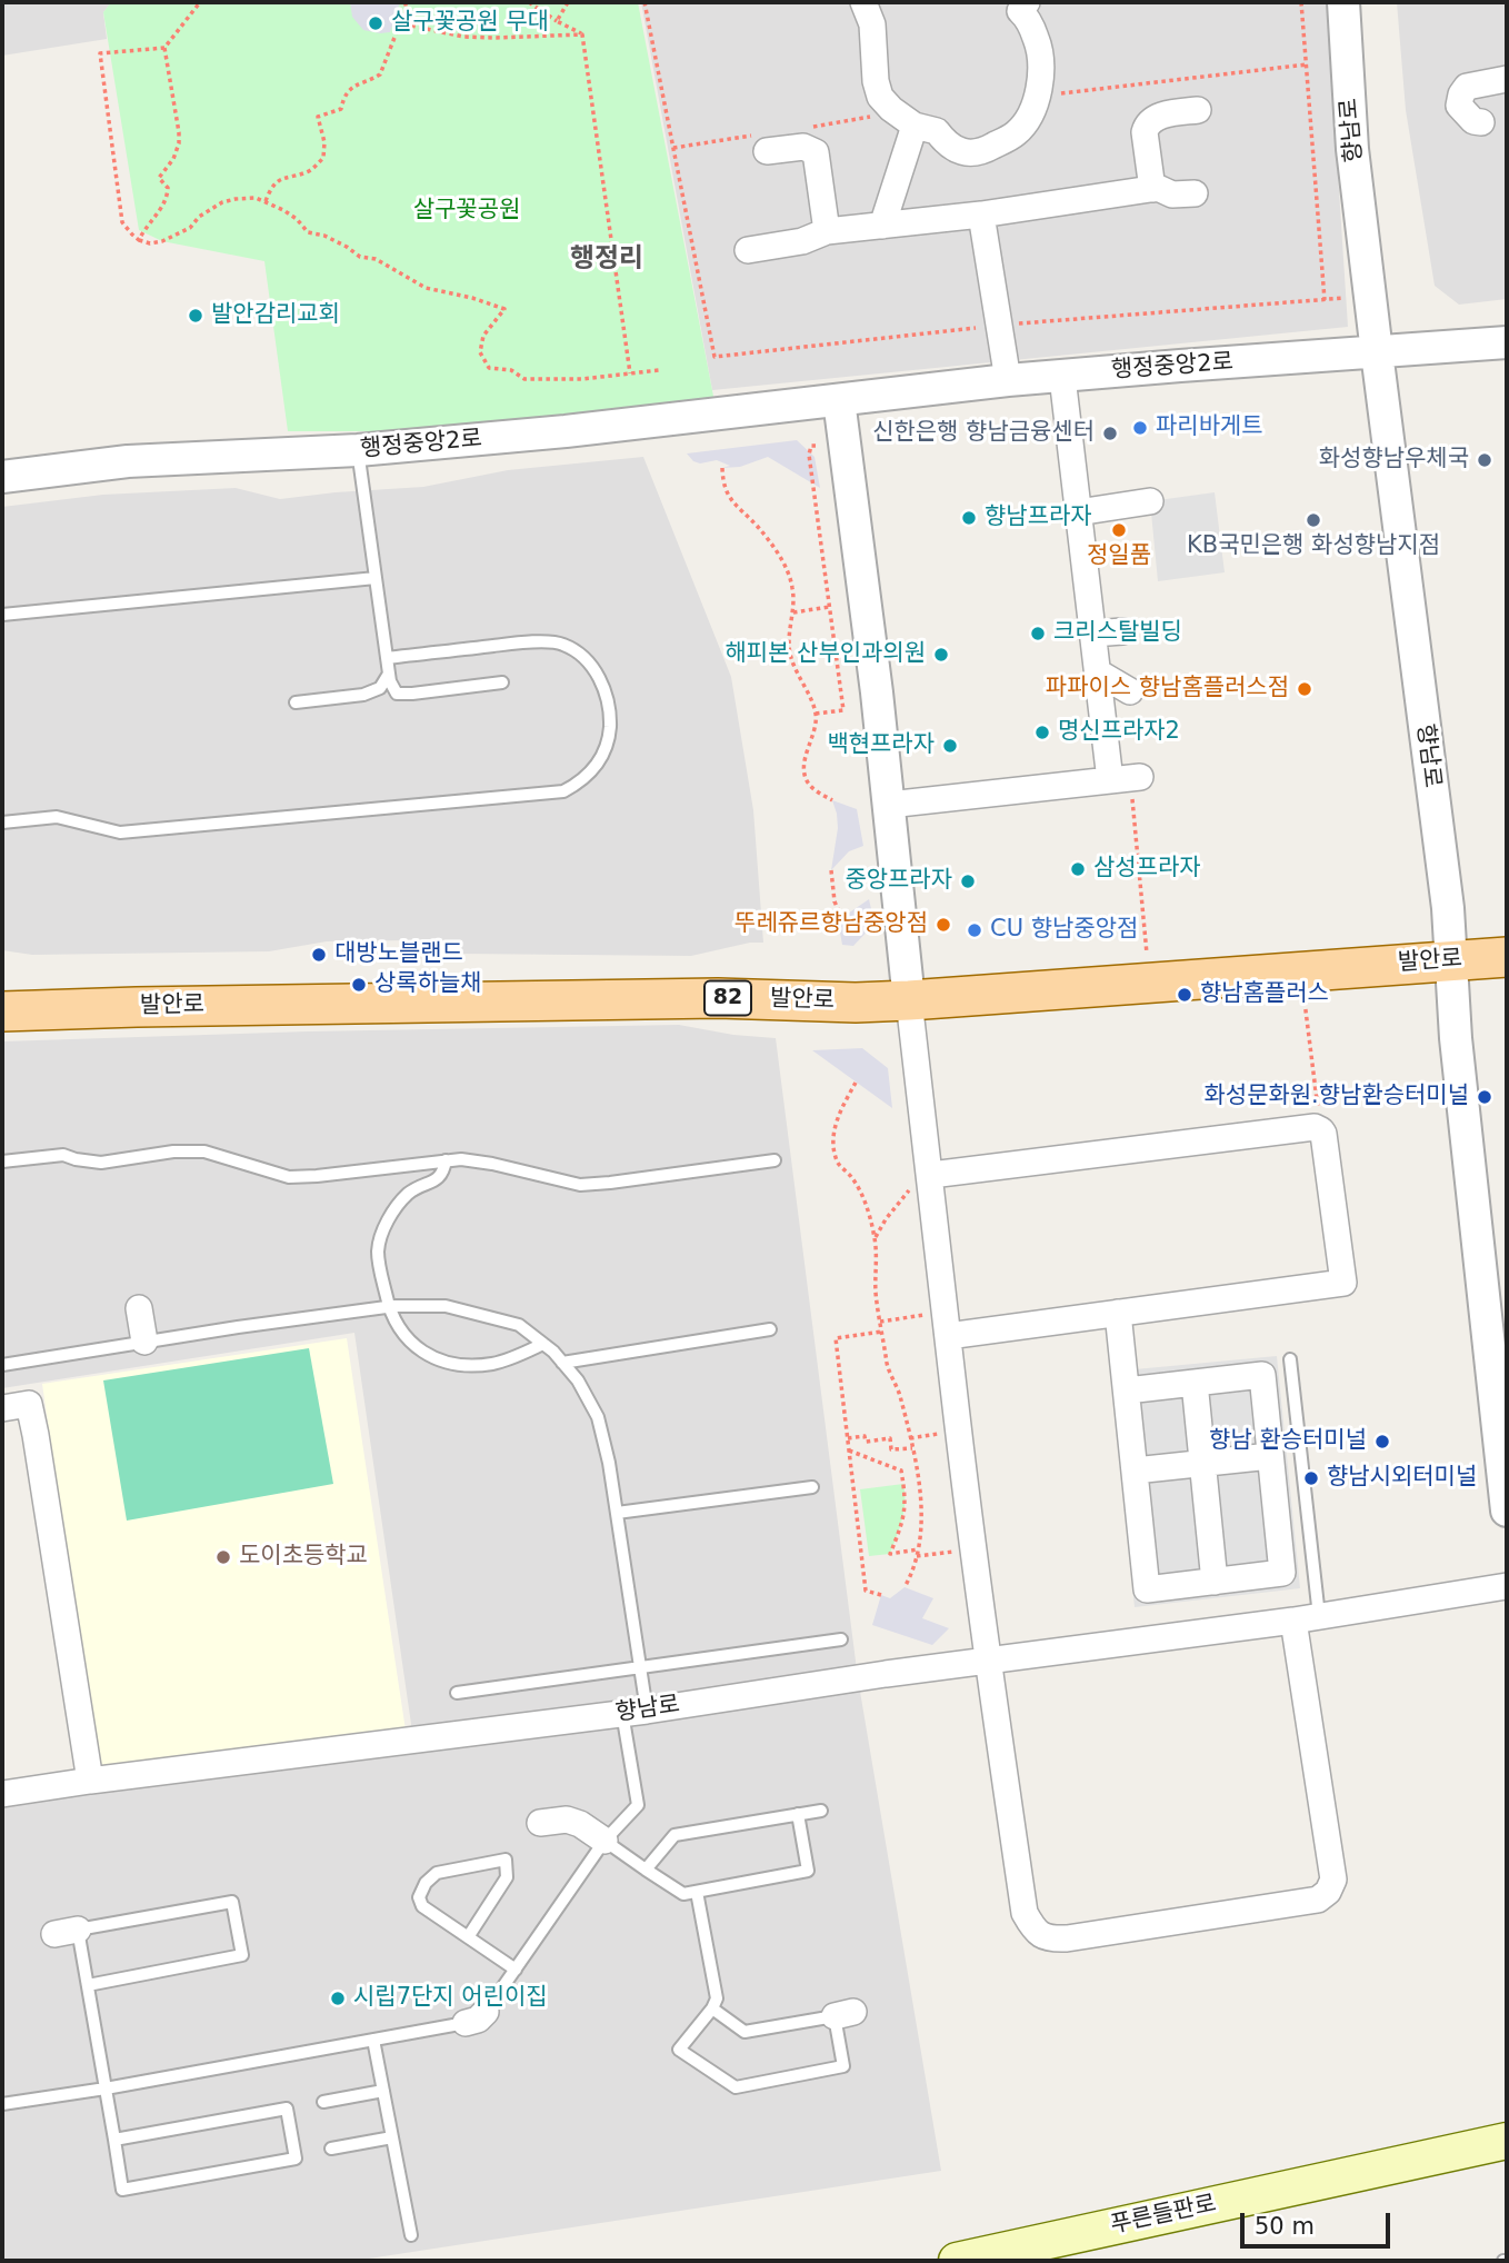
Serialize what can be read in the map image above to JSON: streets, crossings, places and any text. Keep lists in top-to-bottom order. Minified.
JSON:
{"streets":{"main road":["발안로","82","푸른들판로"],"street":["향남로","행정중앙2로"]},"crossings":[["향남로","행정중앙2로"],["향남로","발안로"]],"districts":["행정리"],"parks":["살구꽃공원"],"places":["살구꽃공원 무대","발안감리교회","파리바게트","신한은행 향남금융센터","화성향남우체국","향남프라자","KB국민은행 화성향남지점","정일품","크리스탈빌딩","해피본 산부인과의원","파파이스 향남홈플러스점","명신프라자2","백현프라자","삼성프라자","중앙프라자","뚜레쥬르향남중앙점","CU 향남중앙점","대방노블랜드","상록하늘채","향남홈플러스","화성문화원.향남환승터미널","향남 환승터미널","향남시외터미널","도이초등학교","시립7단지 어린이집"],"scale_bar":"50 m"}
